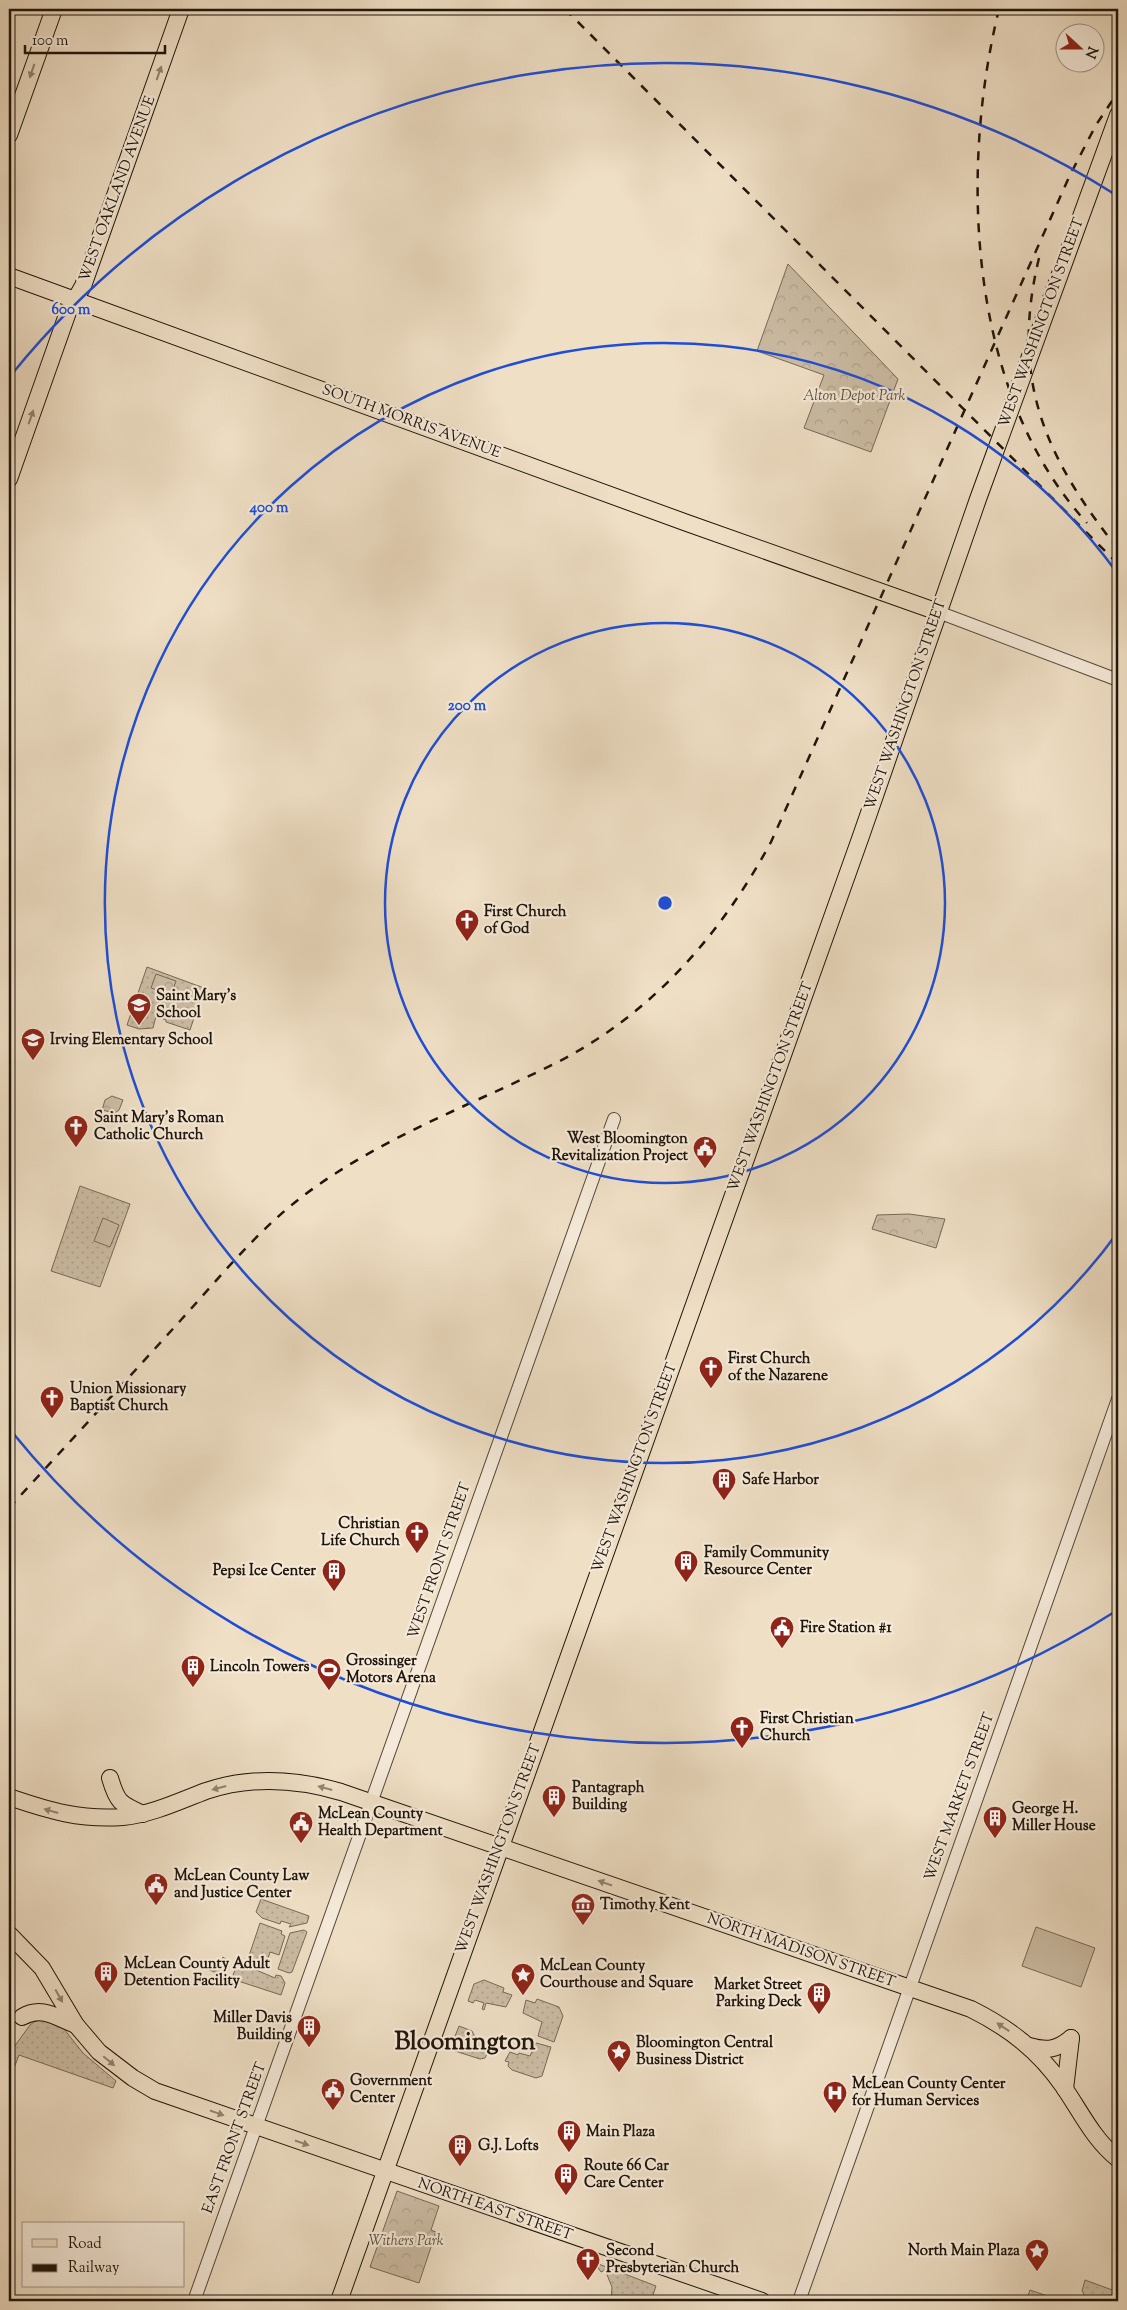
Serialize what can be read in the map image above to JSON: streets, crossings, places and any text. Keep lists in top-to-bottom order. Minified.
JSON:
{"streets":{"main road":["WEST OAKLAND AVENUE","WEST WASHINGTON STREET","SOUTH MORRIS AVENUE","NORTH MADISON STREET","NORTH EAST STREET"],"street":["WEST FRONT STREET","WEST MARKET STREET","EAST FRONT STREET"]},"crossings":[["WEST OAKLAND AVENUE","SOUTH MORRIS AVENUE"],["WEST WASHINGTON STREET","SOUTH MORRIS AVENUE"],["WEST WASHINGTON STREET","NORTH MADISON STREET"],["WEST WASHINGTON STREET","NORTH EAST STREET"],["WEST FRONT STREET","NORTH MADISON STREET"],["WEST FRONT STREET","EAST FRONT STREET"],["WEST MARKET STREET","NORTH MADISON STREET"],["EAST FRONT STREET","NORTH EAST STREET"]],"one_way":["WEST OAKLAND AVENUE","NORTH MADISON STREET","NORTH EAST STREET"],"districts":["Bloomington"],"parks":["Alton Depot Park","Withers Park"],"places":{"church":["First Church of God","Saint Mary's Roman Catholic Church","First Church of the Nazarene","Union Missionary Baptist Church","Christian Life Church","First Christian Church","Second Presbyterian Church"],"school or university":["Saint Mary's School","Irving Elementary School"],"public building":["West Bloomington Revitalization Project","Fire Station #1","McLean County Health Department","McLean County Law and Justice Center","Government Center"],"building":["Safe Harbor","Family Community Resource Center","Pepsi Ice Center","Lincoln Towers","Pantagraph Building","George H. Miller House","McLean County Adult Detention Facility","Market Street Parking Deck","Miller Davis Building","Main Plaza","G.J. Lofts","Route 66 Car Care Center"],"sports":["Grossinger Motors Arena"],"museum":["Timothy Kent"],"place":["McLean County Courthouse and Square","Bloomington Central Business District","North Main Plaza"],"hospital":["McLean County Center for Human Services"]},"legend":["Road","Railway"],"scale_bar":"100 m","north":"right","rings":["600 m","400 m","200 m"]}
